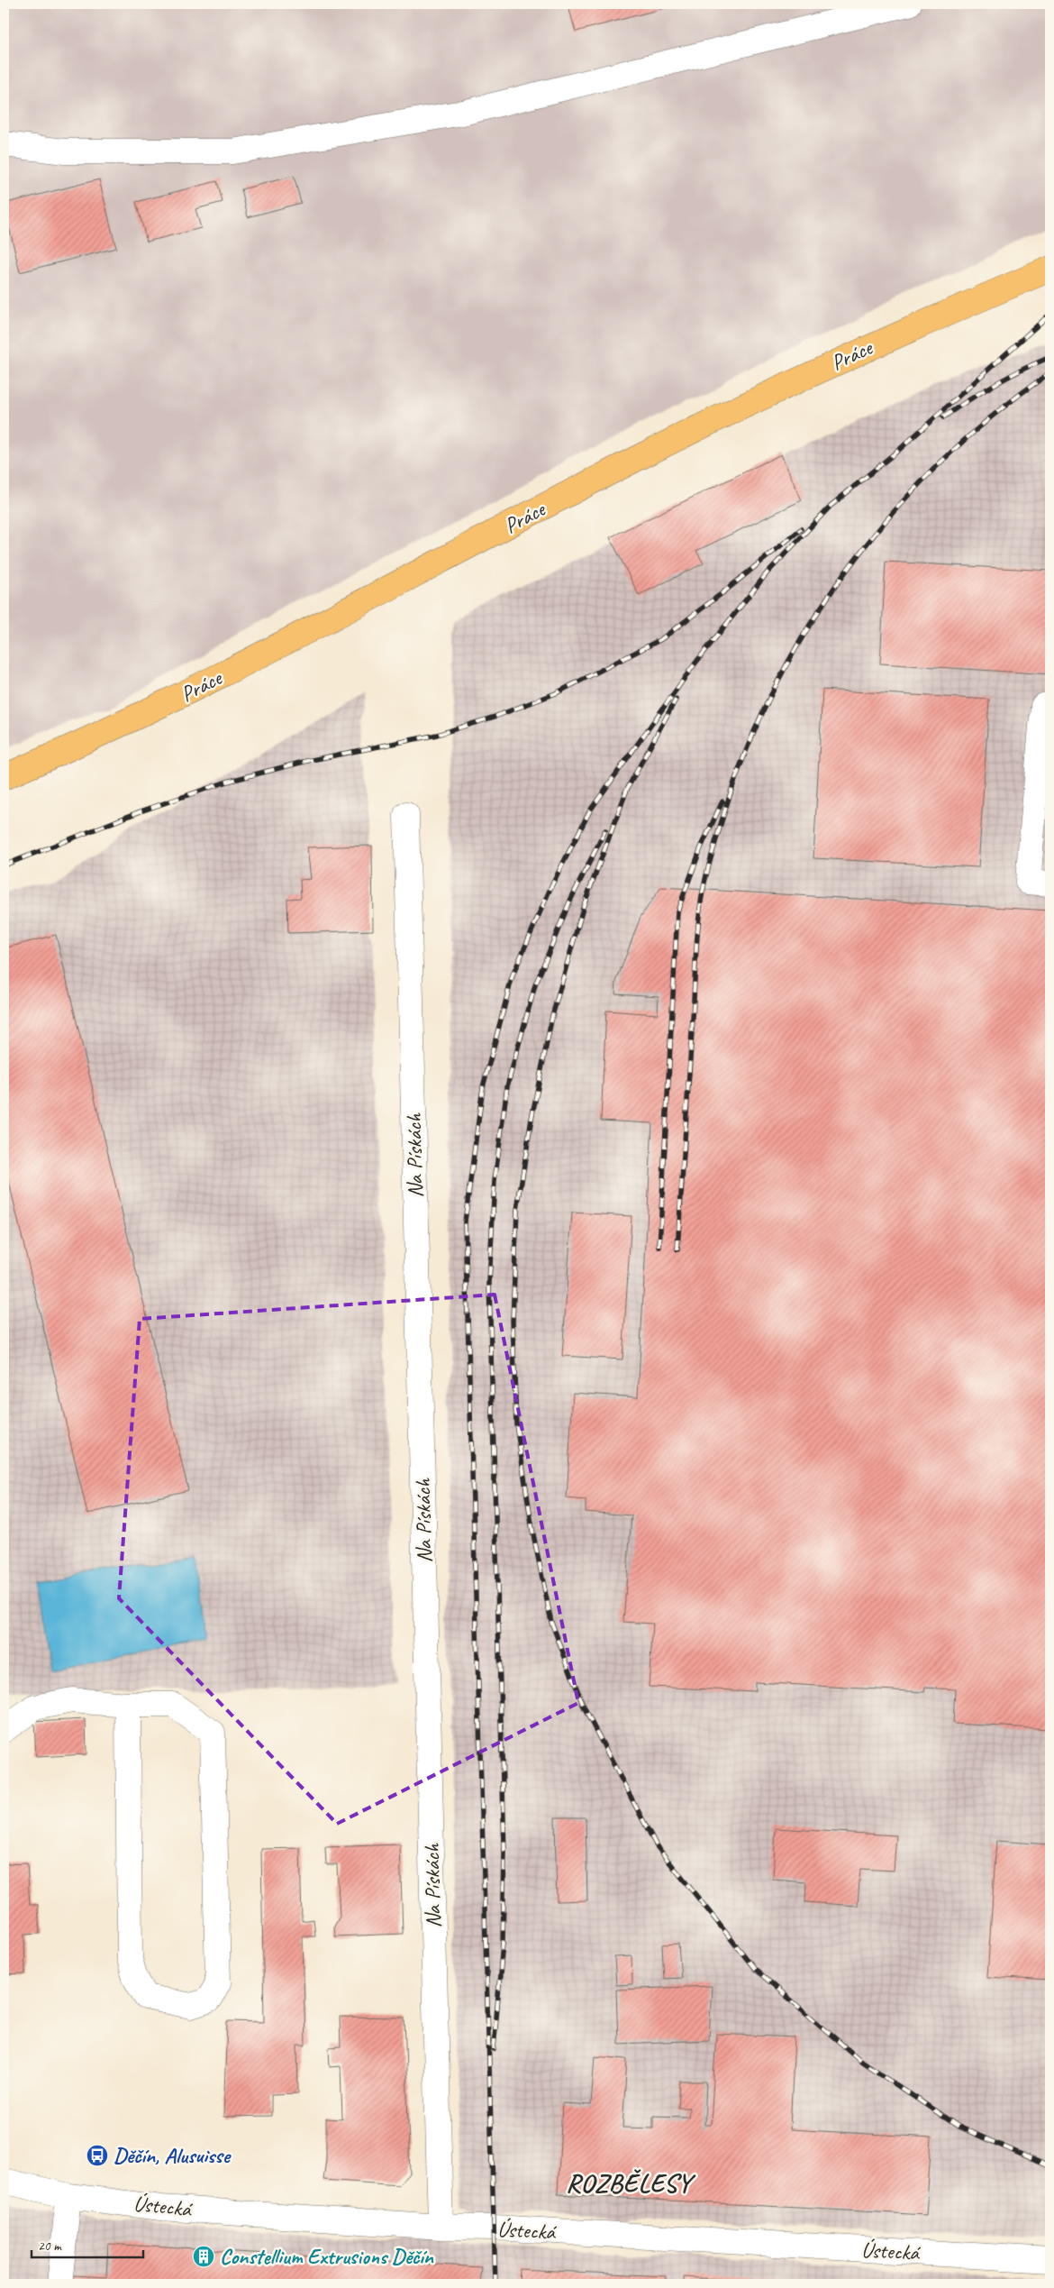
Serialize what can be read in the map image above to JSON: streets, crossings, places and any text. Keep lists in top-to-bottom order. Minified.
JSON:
{"streets":{"main road":["Práce"],"street":["Na Pískách","Ústecká"]},"crossings":[["Na Pískách","Ústecká"]],"districts":["ROZBĚLESY"],"places":{"bus stop":["Děčín, Alusuisse"],"building":["Constellium Extrusions Děčín"]},"scale_bar":"20 m"}
